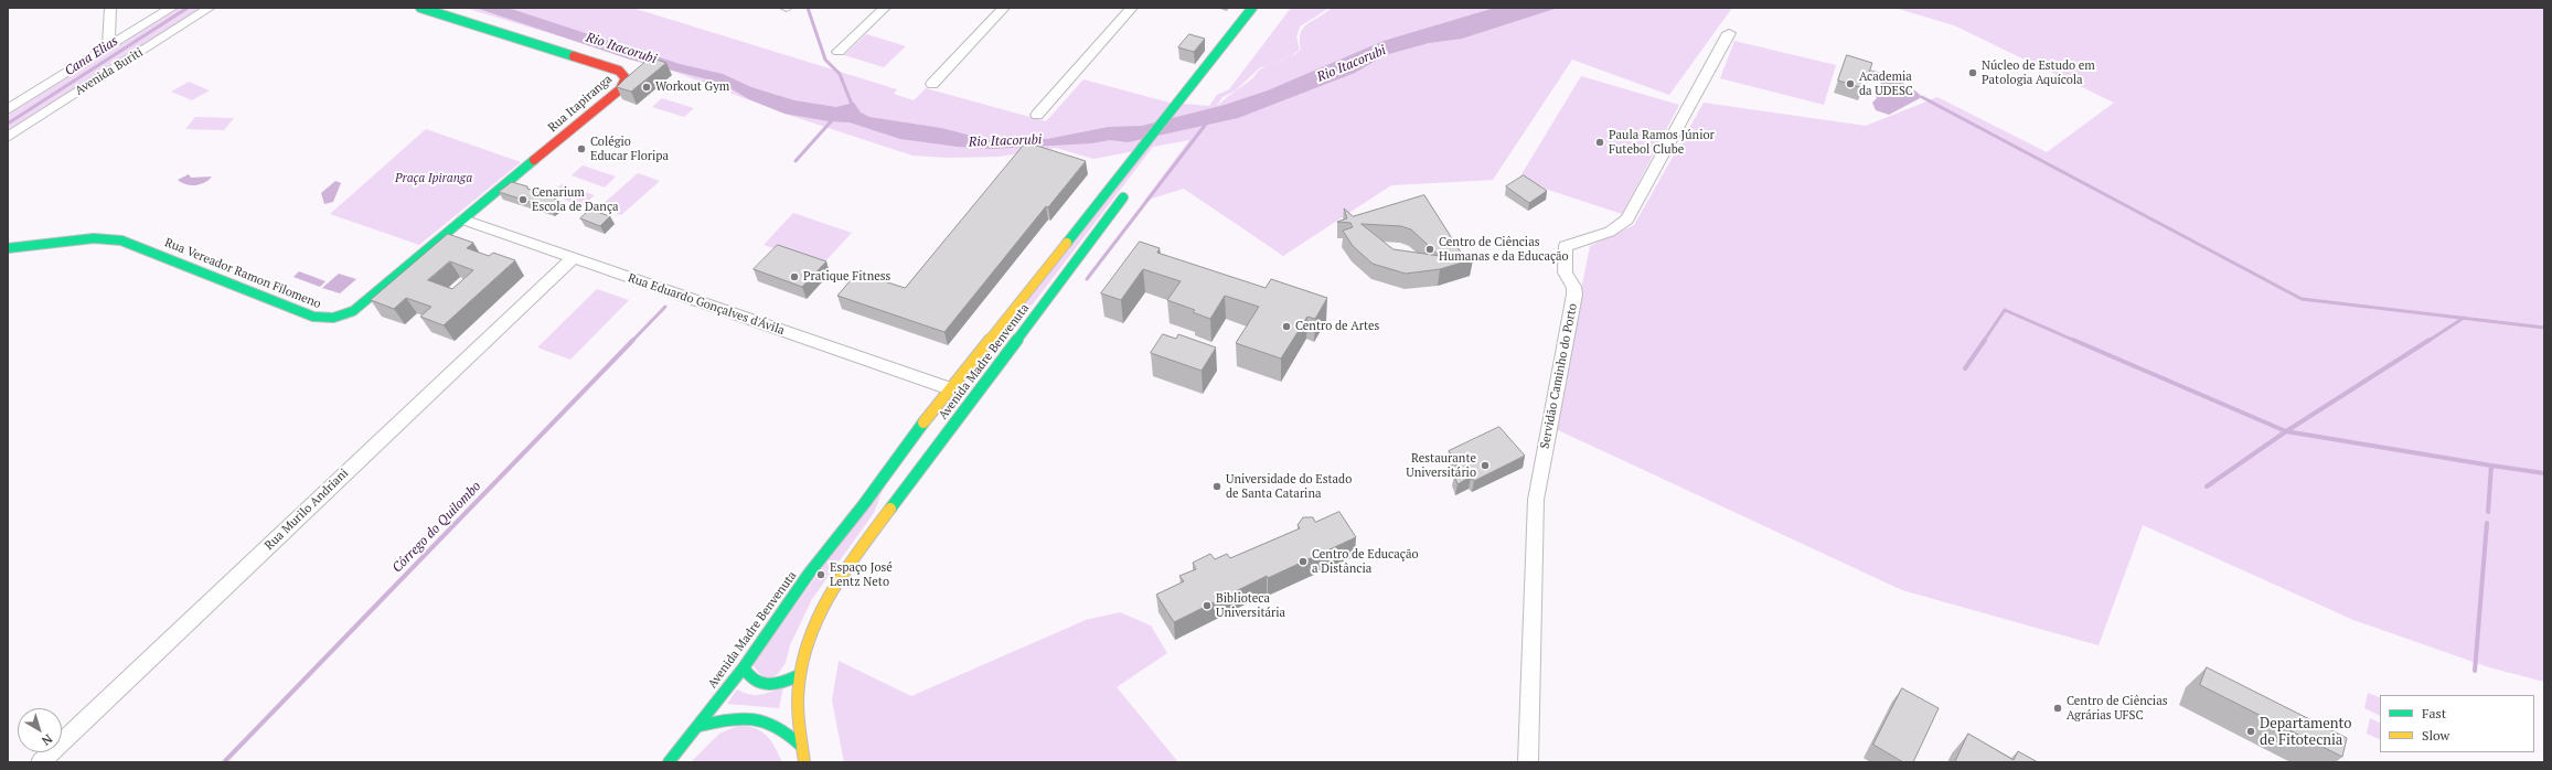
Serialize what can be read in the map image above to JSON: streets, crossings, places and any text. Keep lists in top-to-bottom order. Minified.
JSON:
{"streets":{"main road":["Rua Itapiranga","Rua Vereador Ramon Filomeno","Avenida Madre Benvenuta"],"street":["Avenida Buriti","Rua Eduardo Gonçalves d'Ávila","Servidão Caminho do Porto","Rua Murilo Andriani"]},"crossings":[["Rua Itapiranga","Rua Vereador Ramon Filomeno"],["Rua Itapiranga","Rua Eduardo Gonçalves d'Ávila"],["Rua Vereador Ramon Filomeno","Rua Eduardo Gonçalves d'Ávila"],["Rua Eduardo Gonçalves d'Ávila","Avenida Madre Benvenuta"],["Rua Eduardo Gonçalves d'Ávila","Rua Murilo Andriani"]],"water":["Rio Itacorubi","Cana Elias","Córrego do Quilombo"],"parks":["Praça Ipiranga"],"places":["Núcleo de Estudo em Patologia Aquícola","Academia da UDESC","Workout Gym","Paula Ramos Júnior Futebol Clube","Colégio Educar Floripa","Cenarium Escola de Dança","Centro de Ciências Humanas e da Educação","Pratique Fitness","Centro de Artes","Restaurante Universitário","Universidade do Estado de Santa Catarina","Centro de Educação a Distância","Espaço José Lentz Neto","Biblioteca Universitária","Centro de Ciências Agrárias UFSC","Departamento de Fitotecnia"],"legend":["Fast","Slow"],"north":"bottom right"}
